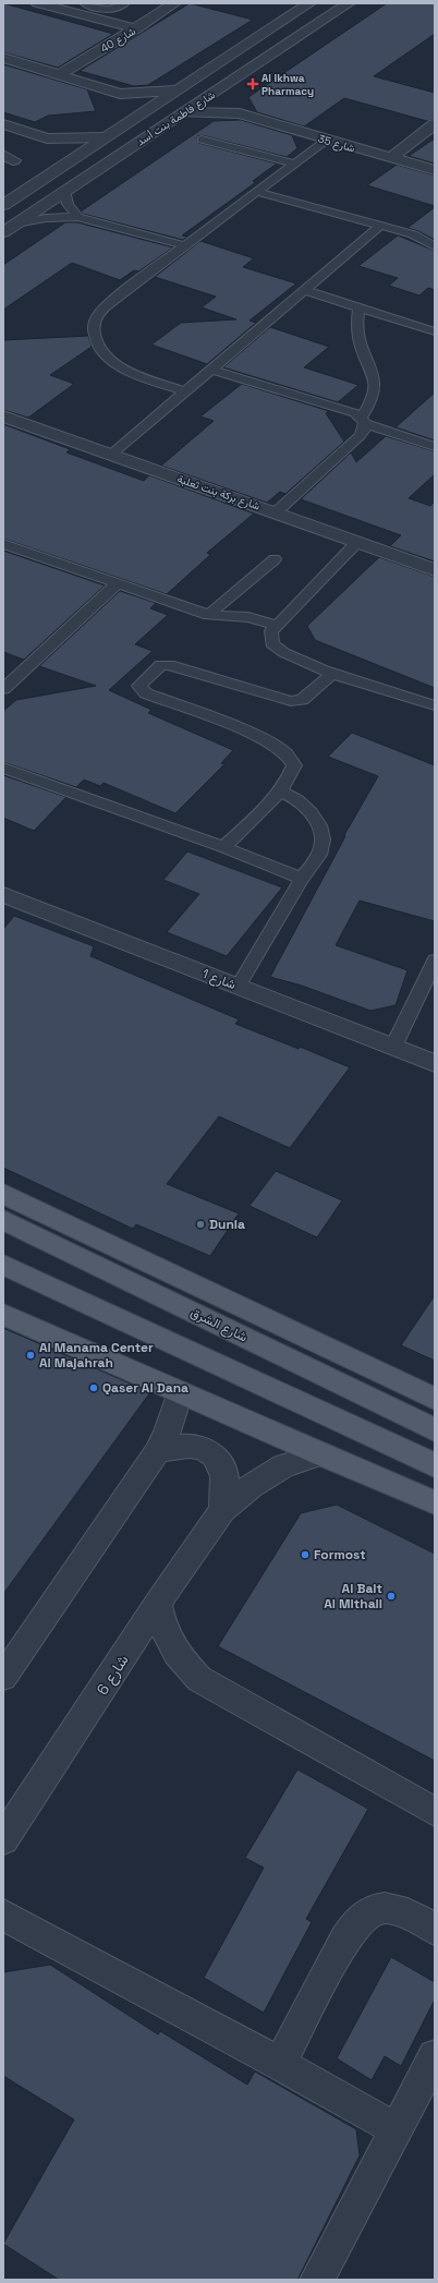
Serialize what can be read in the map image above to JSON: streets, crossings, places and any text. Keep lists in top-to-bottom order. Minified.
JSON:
{"streets":{"main road":["شارع الشرق"],"street":["شارع 40","شارع فاطمة بنت أسد","شارع 35","شارع بركة بنت ثعلبة","شارع 1","شارع 6"]},"crossings":[["شارع فاطمة بنت أسد","شارع 35"]],"places":{"health":["Al Ikhwa Pharmacy"],"other":["Dunia","Al Manama Center Al Majahrah","Qaser Al Dana","Formost","Al Bait Al Mithali"]}}
